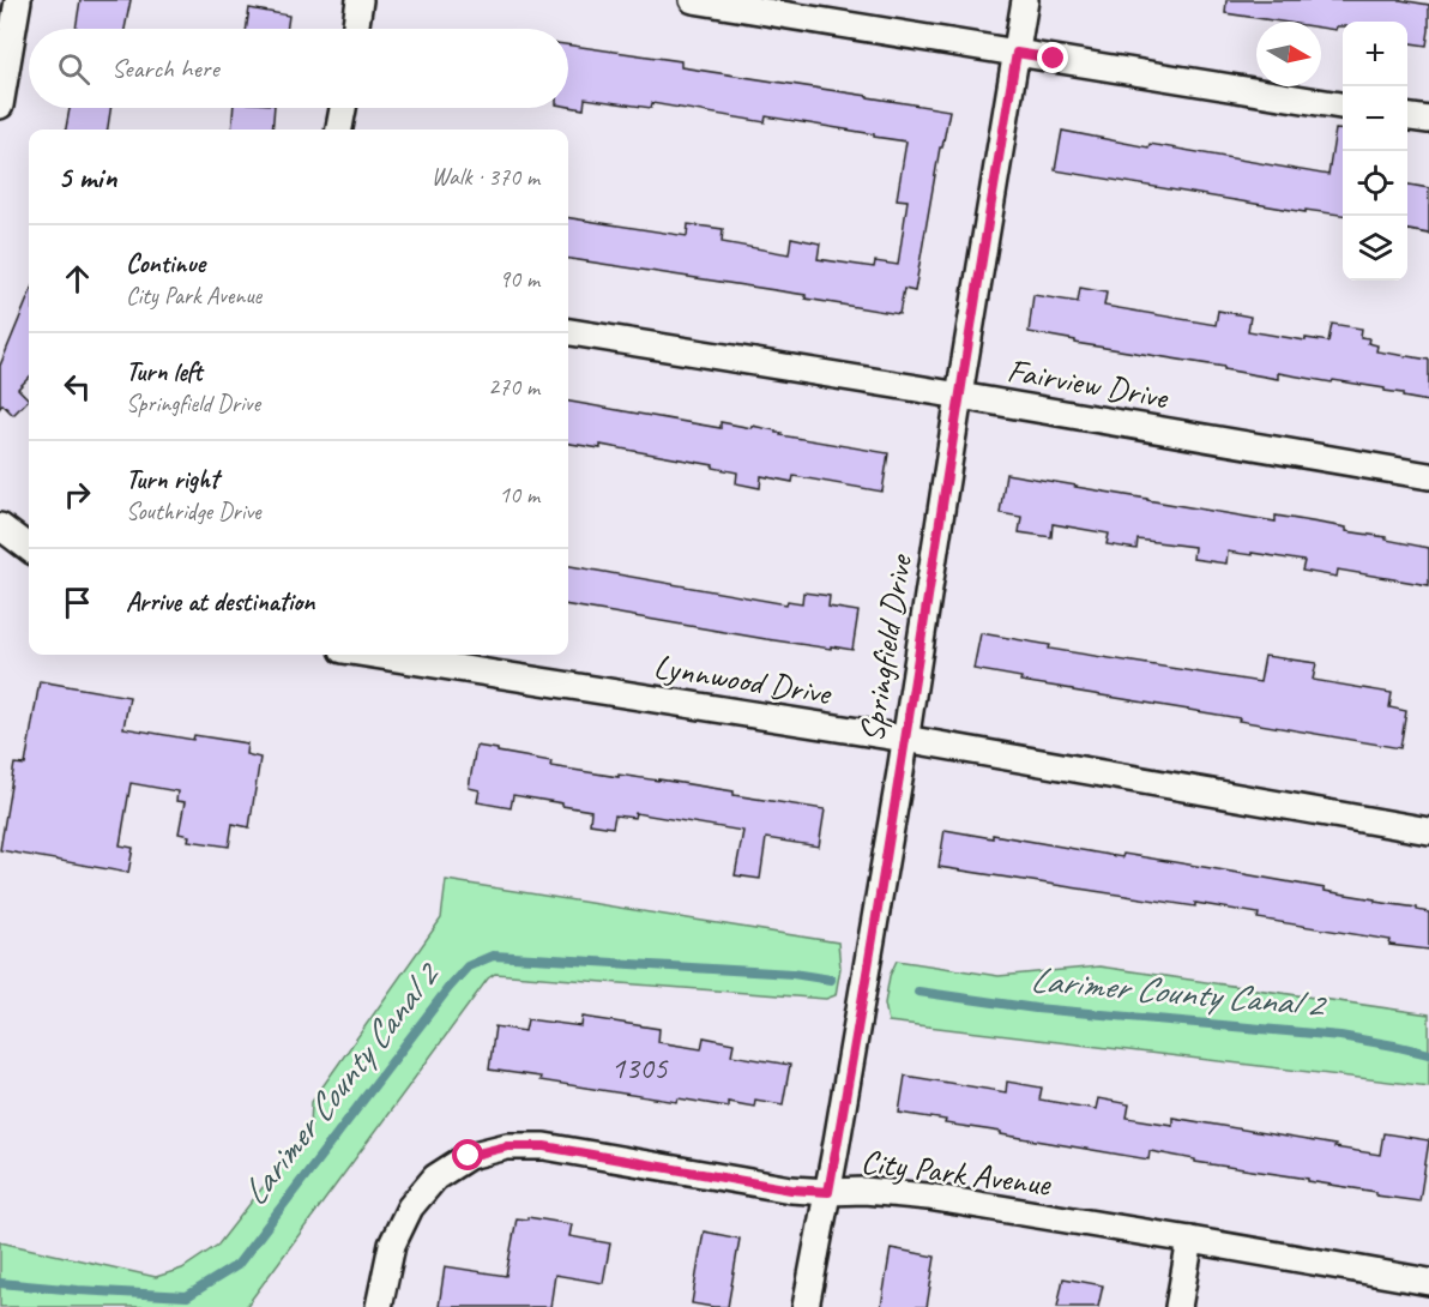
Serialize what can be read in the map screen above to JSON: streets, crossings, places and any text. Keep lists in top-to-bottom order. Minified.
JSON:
{"streets":{"street":["Fairview Drive","Springfield Drive","Lynnwood Drive","City Park Avenue"]},"crossings":[["Fairview Drive","Springfield Drive"],["Springfield Drive","Lynnwood Drive"],["Springfield Drive","City Park Avenue"]],"water":["Larimer County Canal 2"],"house_numbers":["1305"],"north":"right","page":{"map_buttons":["+","−"],"search":"Search here","heading":["5 min","Walk · 370 m"],"list":[["Continue","City Park Avenue","90 m"],["Turn left","Springfield Drive","270 m"],["Turn right","Southridge Drive","10 m"],"Arrive at destination"]}}
